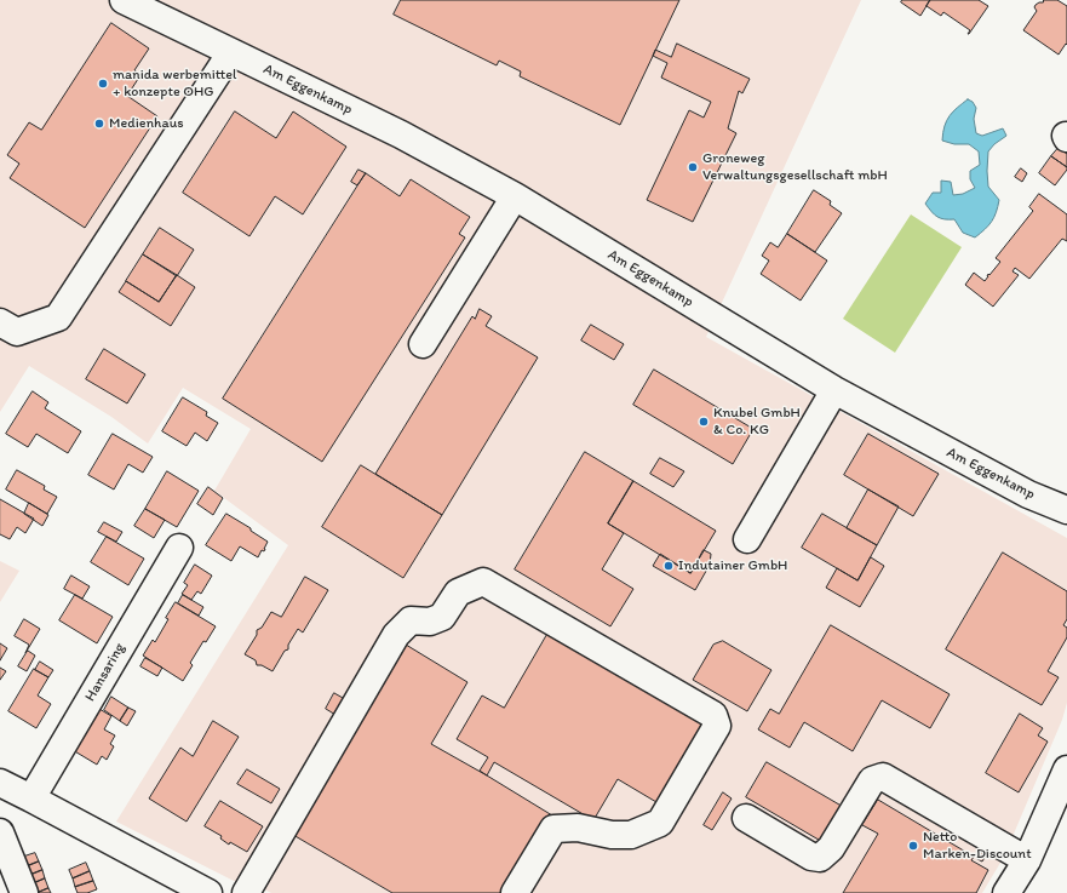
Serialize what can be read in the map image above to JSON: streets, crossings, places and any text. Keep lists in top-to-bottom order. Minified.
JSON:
{"streets":{"street":["Am Eggenkamp","Hansaring"]},"places":["manida werbemittel + konzepte OHG","Medienhaus","Groneweg Verwaltungsgesellschaft mbH","Knubel GmbH & Co. KG","Indutainer GmbH","Netto Marken-Discount"]}
